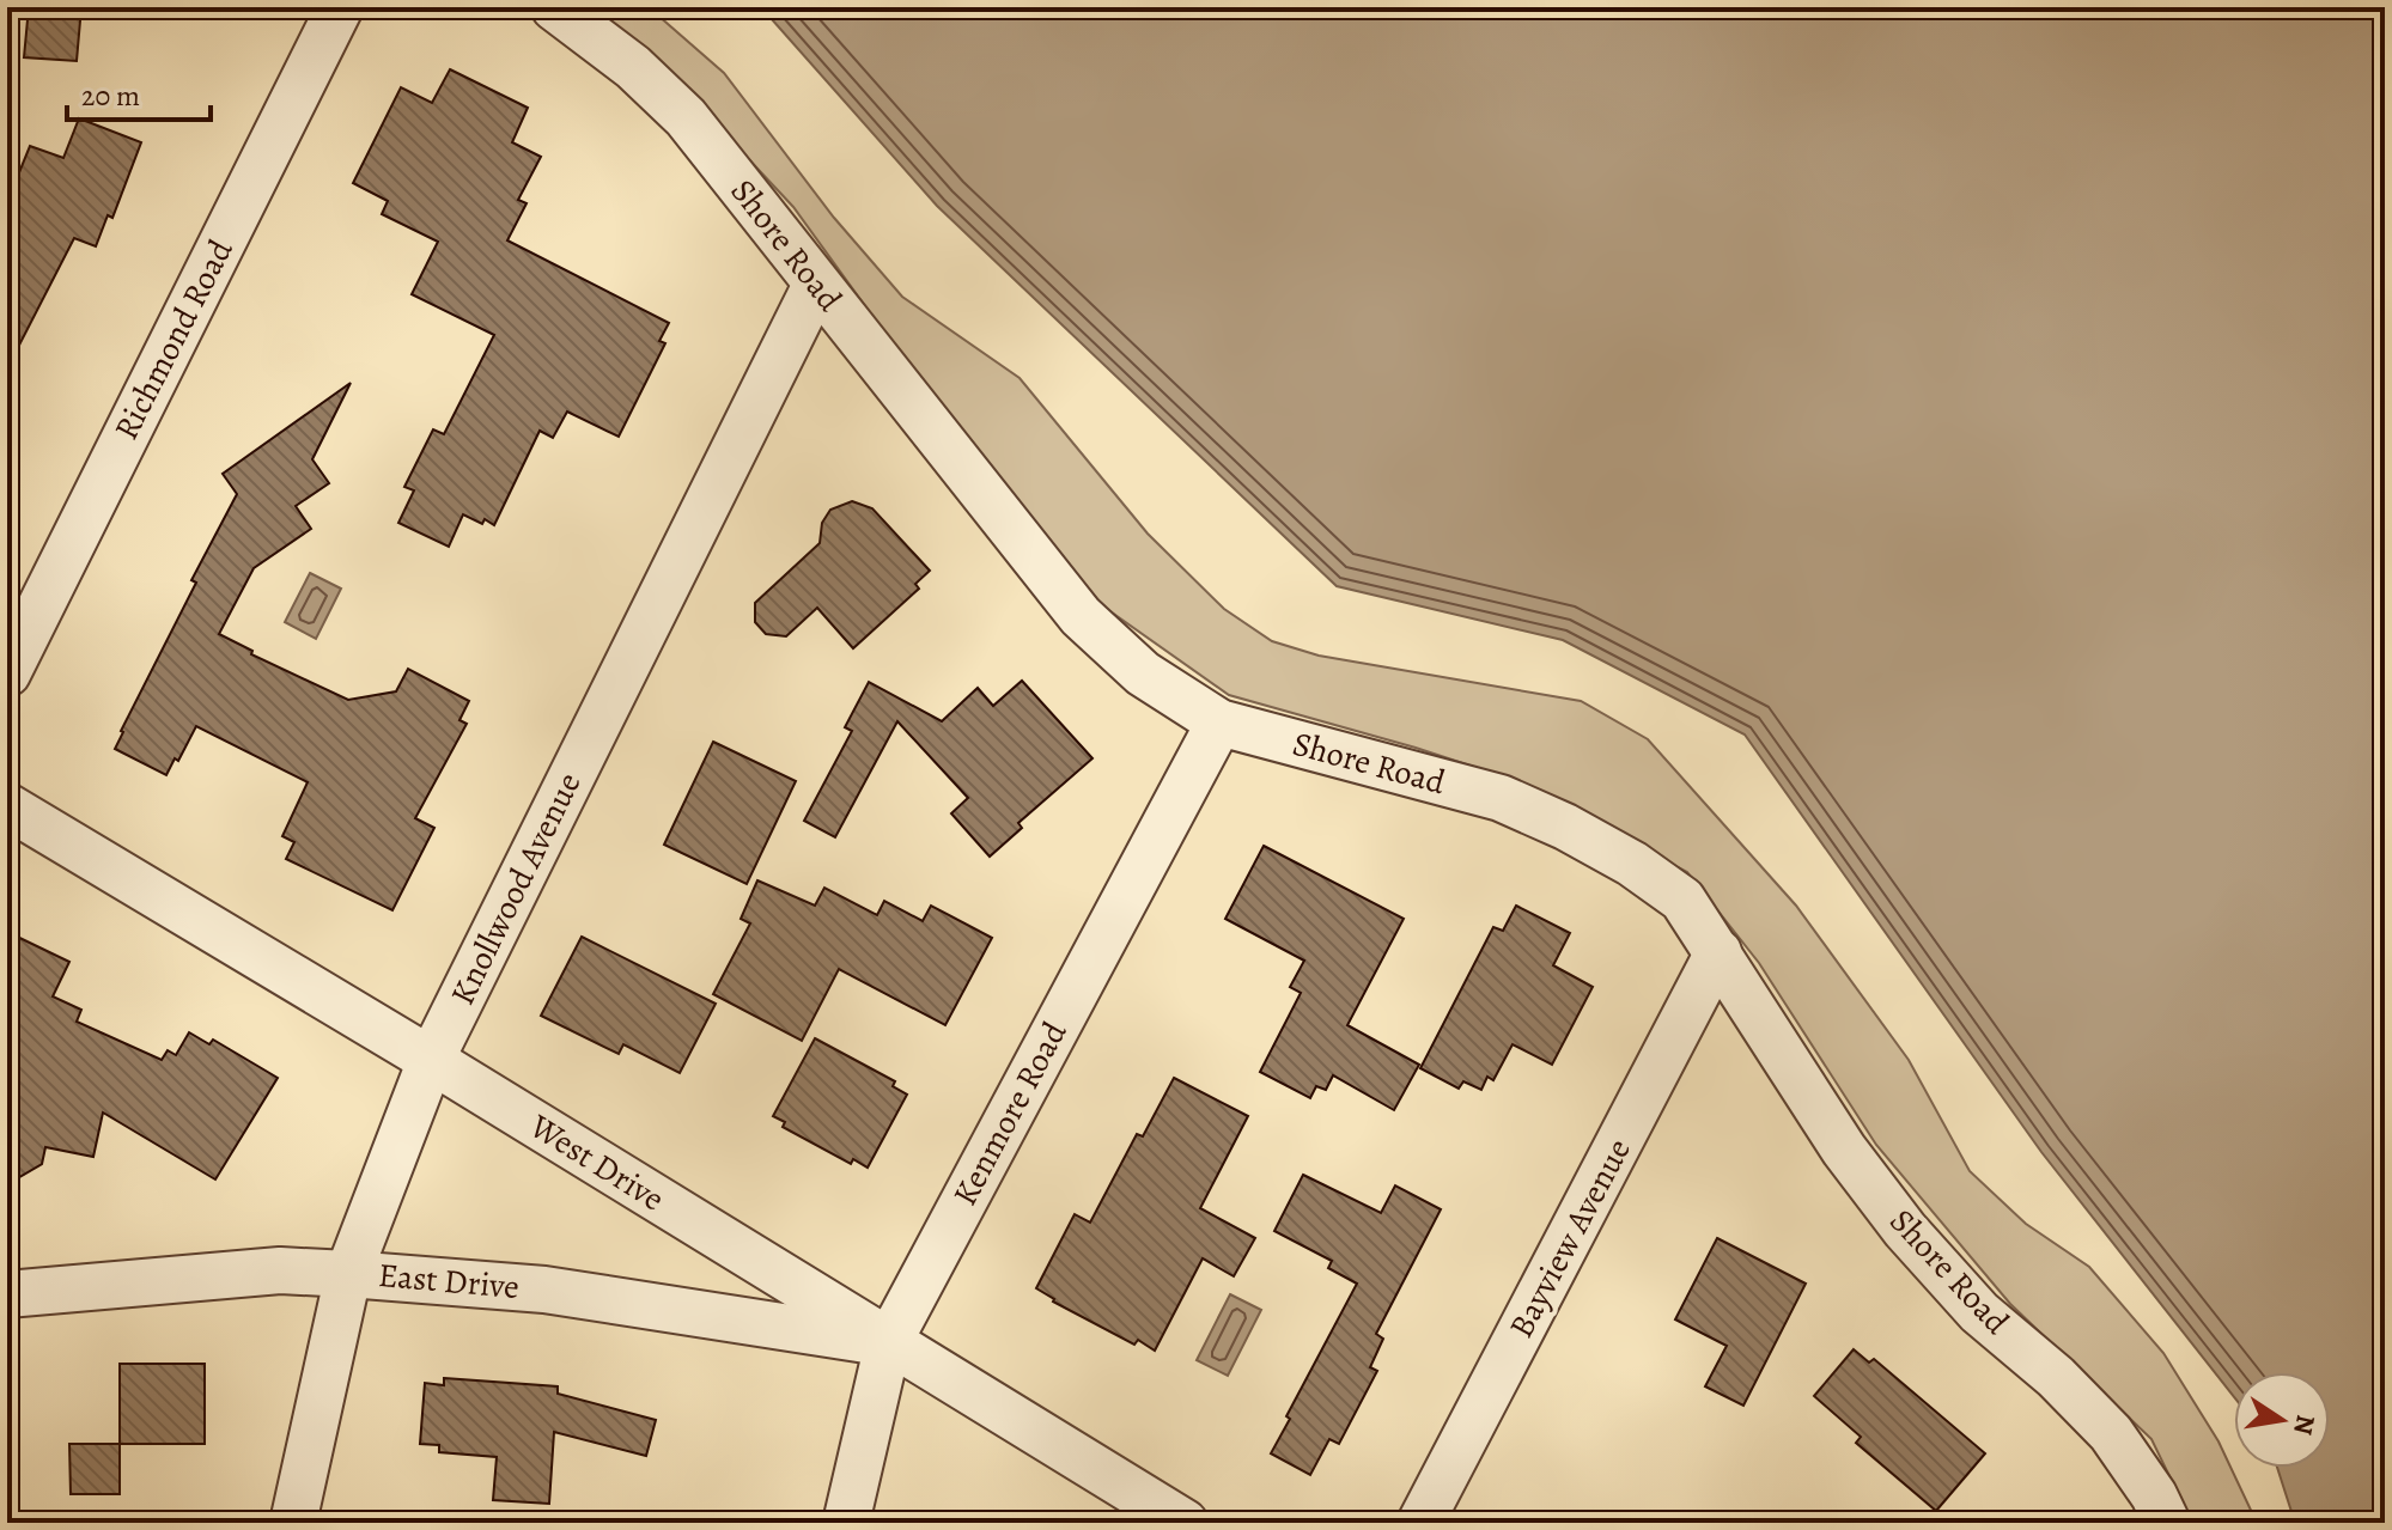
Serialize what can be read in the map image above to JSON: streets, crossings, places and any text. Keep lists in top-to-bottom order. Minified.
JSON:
{"streets":{"street":["Shore Road","Richmond Road","Knollwood Avenue","Kenmore Road","West Drive","Bayview Avenue","East Drive"]},"crossings":[["Shore Road","Knollwood Avenue"],["Shore Road","Kenmore Road"],["Shore Road","Bayview Avenue"],["Knollwood Avenue","West Drive"],["Knollwood Avenue","East Drive"],["Kenmore Road","West Drive"],["Kenmore Road","East Drive"],["West Drive","East Drive"]],"scale_bar":"20 m","north":"right"}
